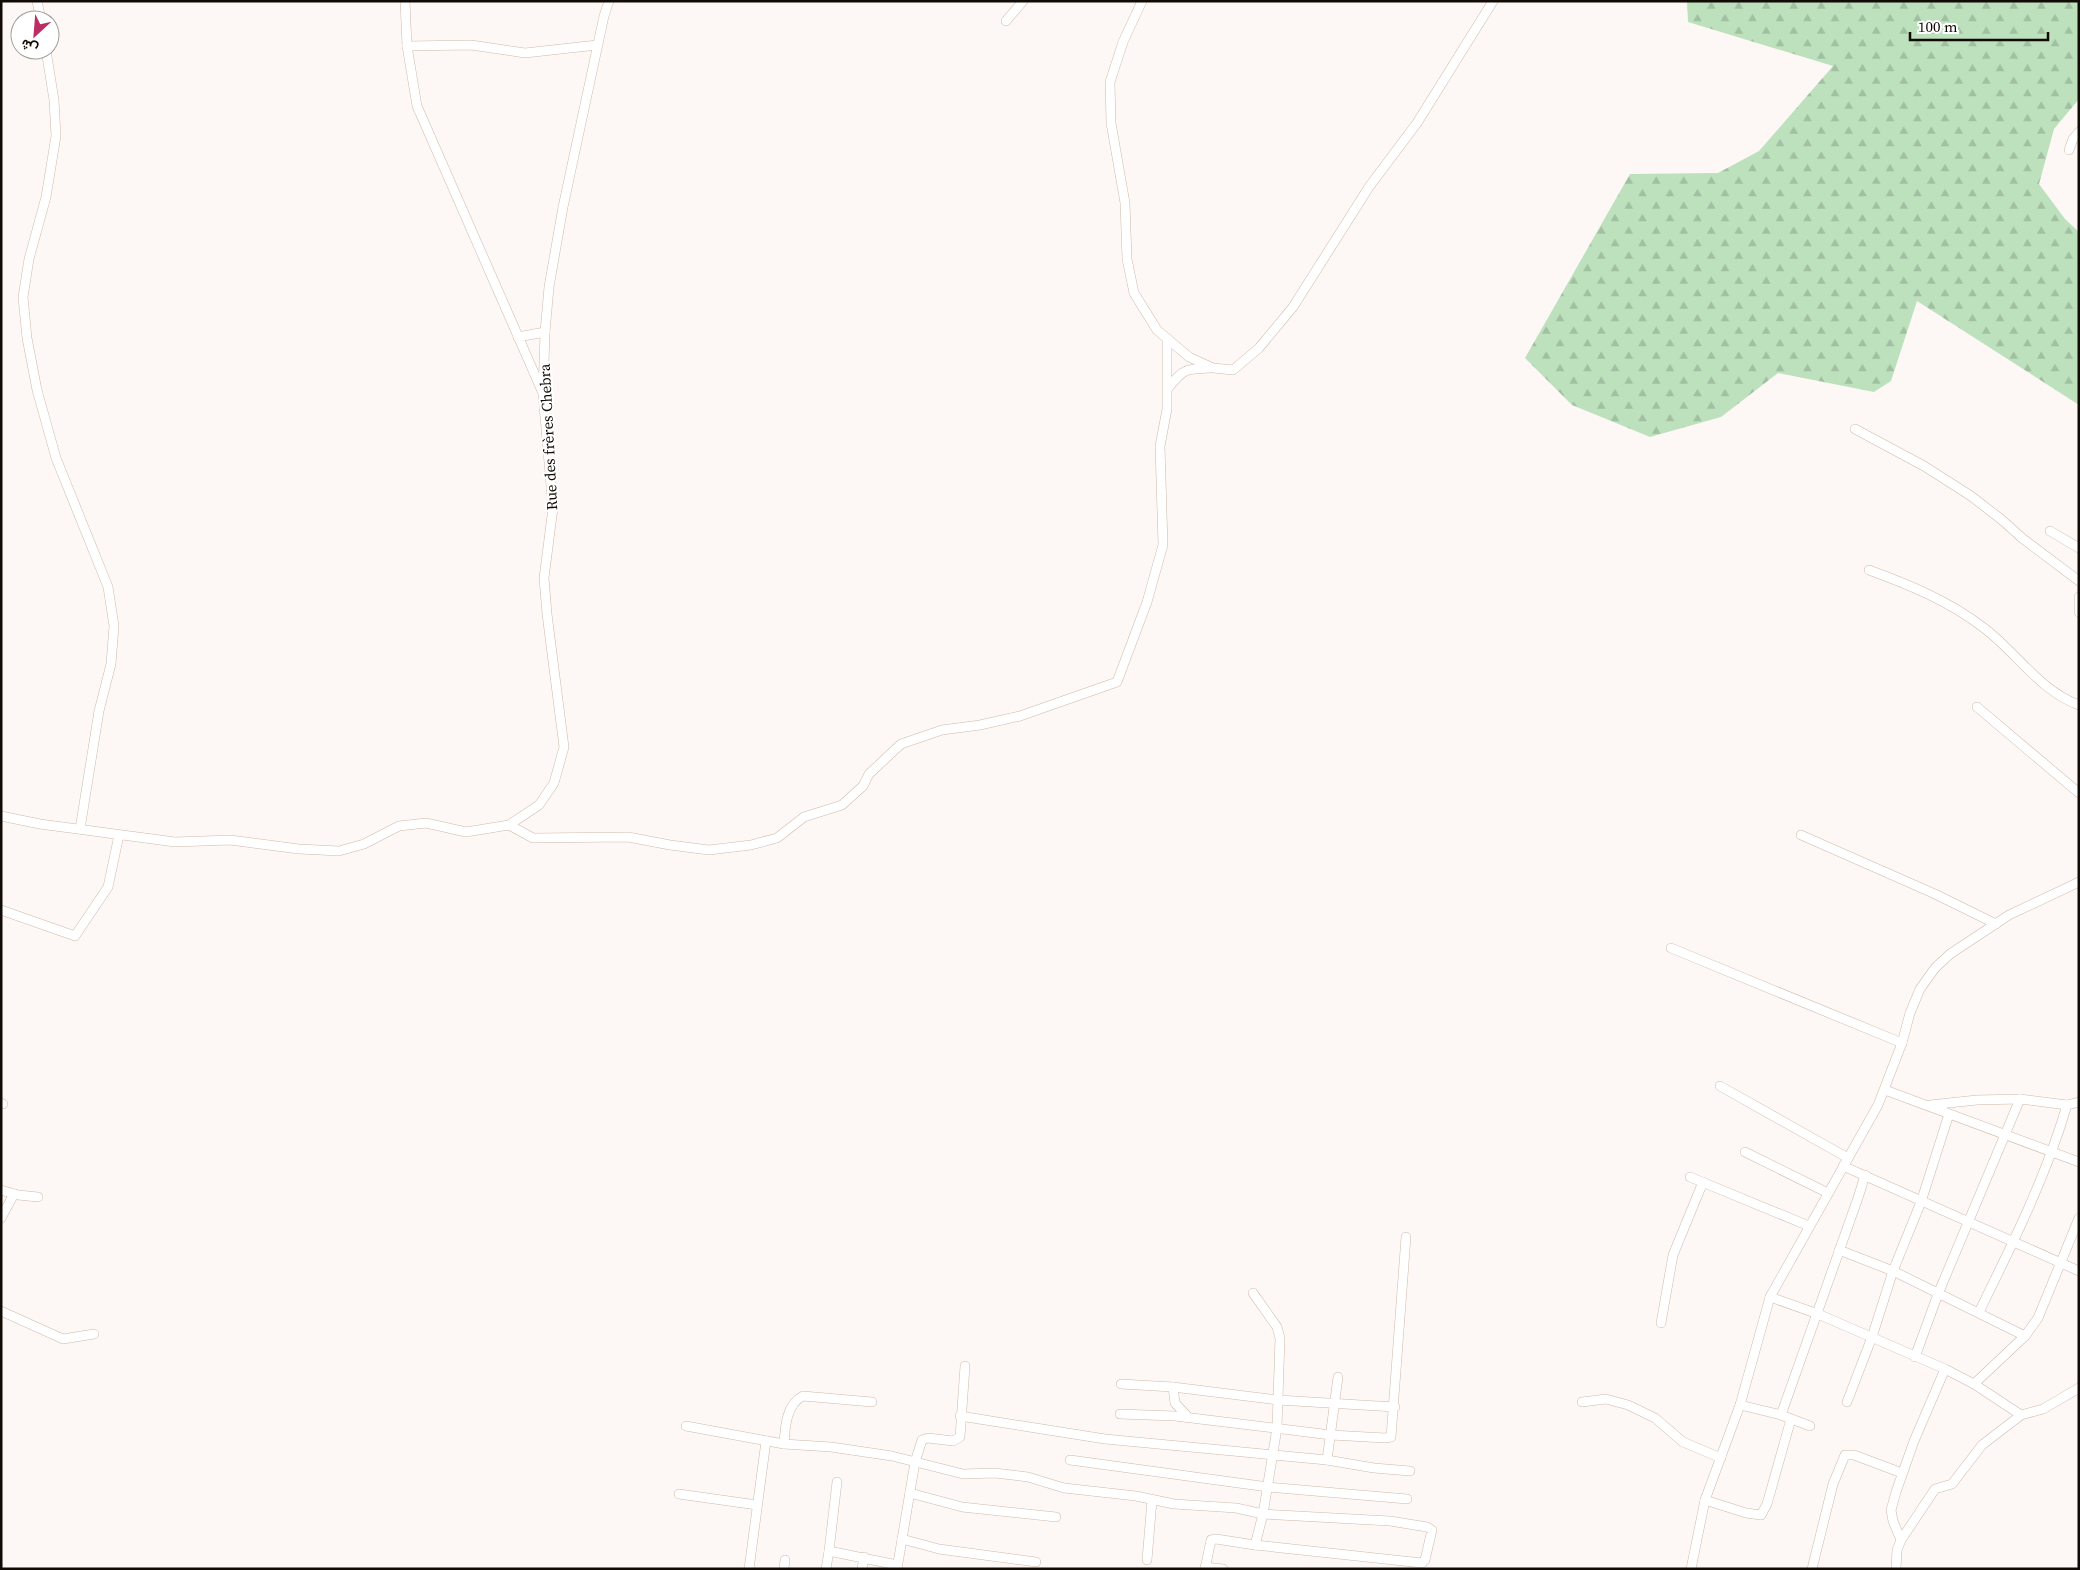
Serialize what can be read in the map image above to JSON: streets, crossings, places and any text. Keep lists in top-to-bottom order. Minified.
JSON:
{"streets":{"street":["Rue des frères Chebra"]},"scale_bar":"100 m","north":"bottom left"}
